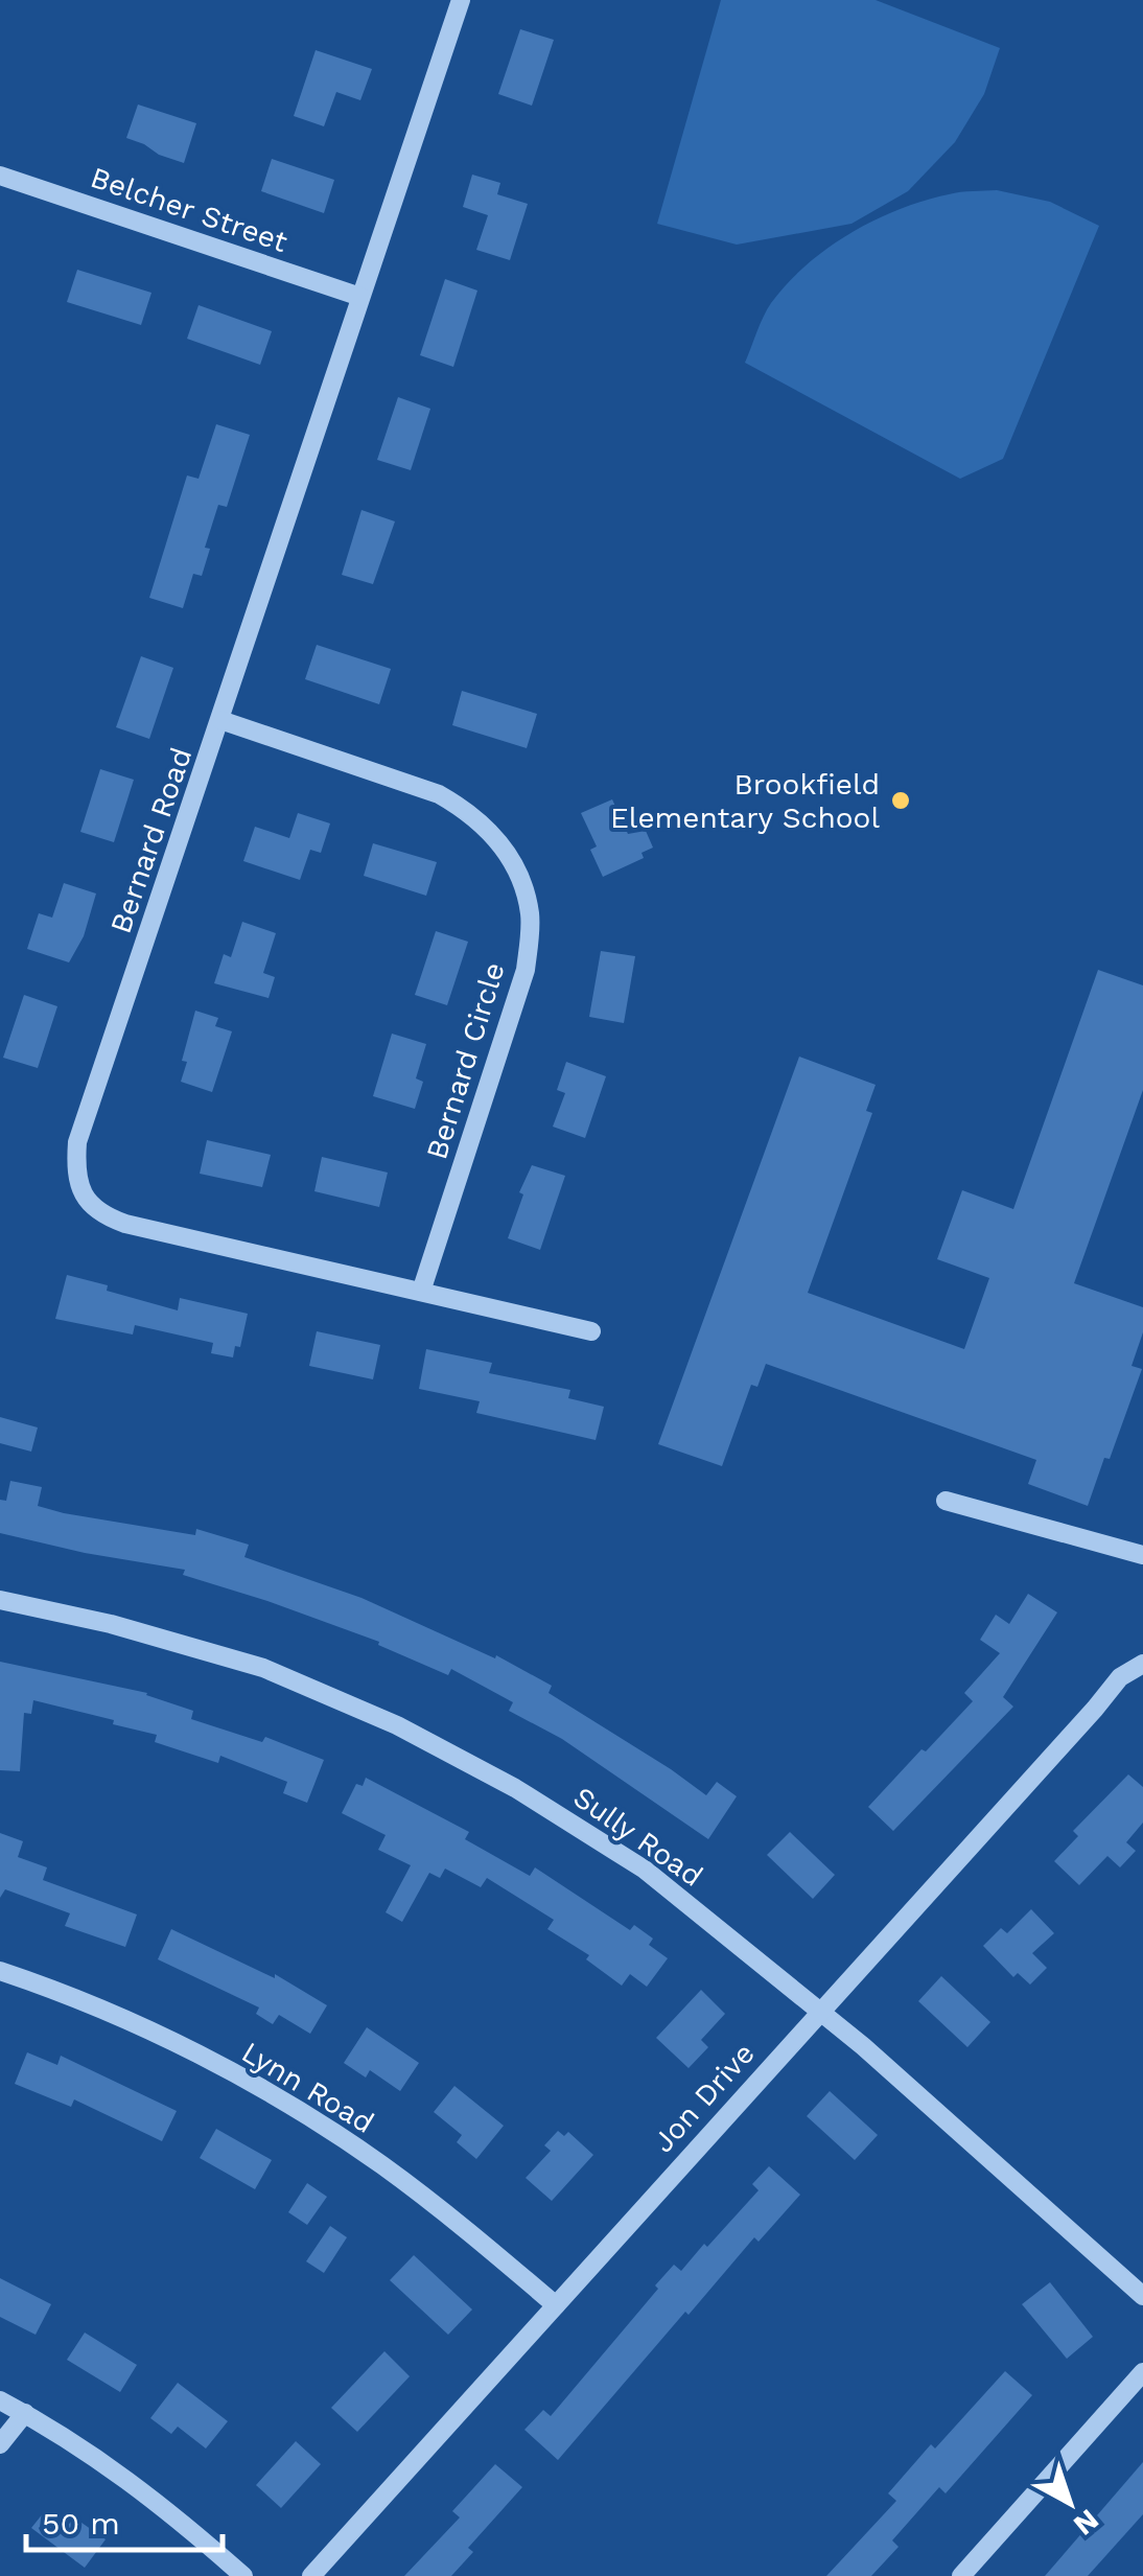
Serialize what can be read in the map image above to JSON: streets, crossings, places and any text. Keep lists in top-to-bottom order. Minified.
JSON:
{"streets":{"street":["Belcher Street","Bernard Road","Bernard Circle","Sully Road","Lynn Road","Jon Drive"]},"crossings":[["Belcher Street","Bernard Road"],["Bernard Road","Bernard Circle"],["Sully Road","Jon Drive"],["Lynn Road","Jon Drive"]],"places":["Brookfield Elementary School"],"scale_bar":"50 m","north":"bottom right"}
